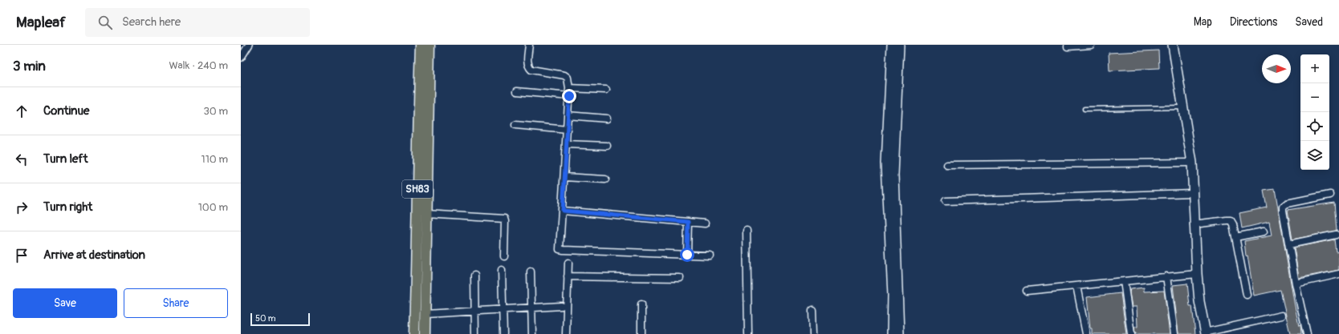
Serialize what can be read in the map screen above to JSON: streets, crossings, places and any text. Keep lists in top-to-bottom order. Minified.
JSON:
{"streets":{"main road":["SH83"]},"scale_bar":"50 m","north":"right","page":{"header":"Mapleaf","search":"Search here","nav":["Map","Directions","Saved"],"heading":["3 min","Walk · 240 m"],"map_buttons":["+","−"],"list":[["Continue","30 m"],["Turn left","110 m"],["Turn right","100 m"],"Arrive at destination"],"buttons":["Save","Share"],"scale":"50 m"}}
